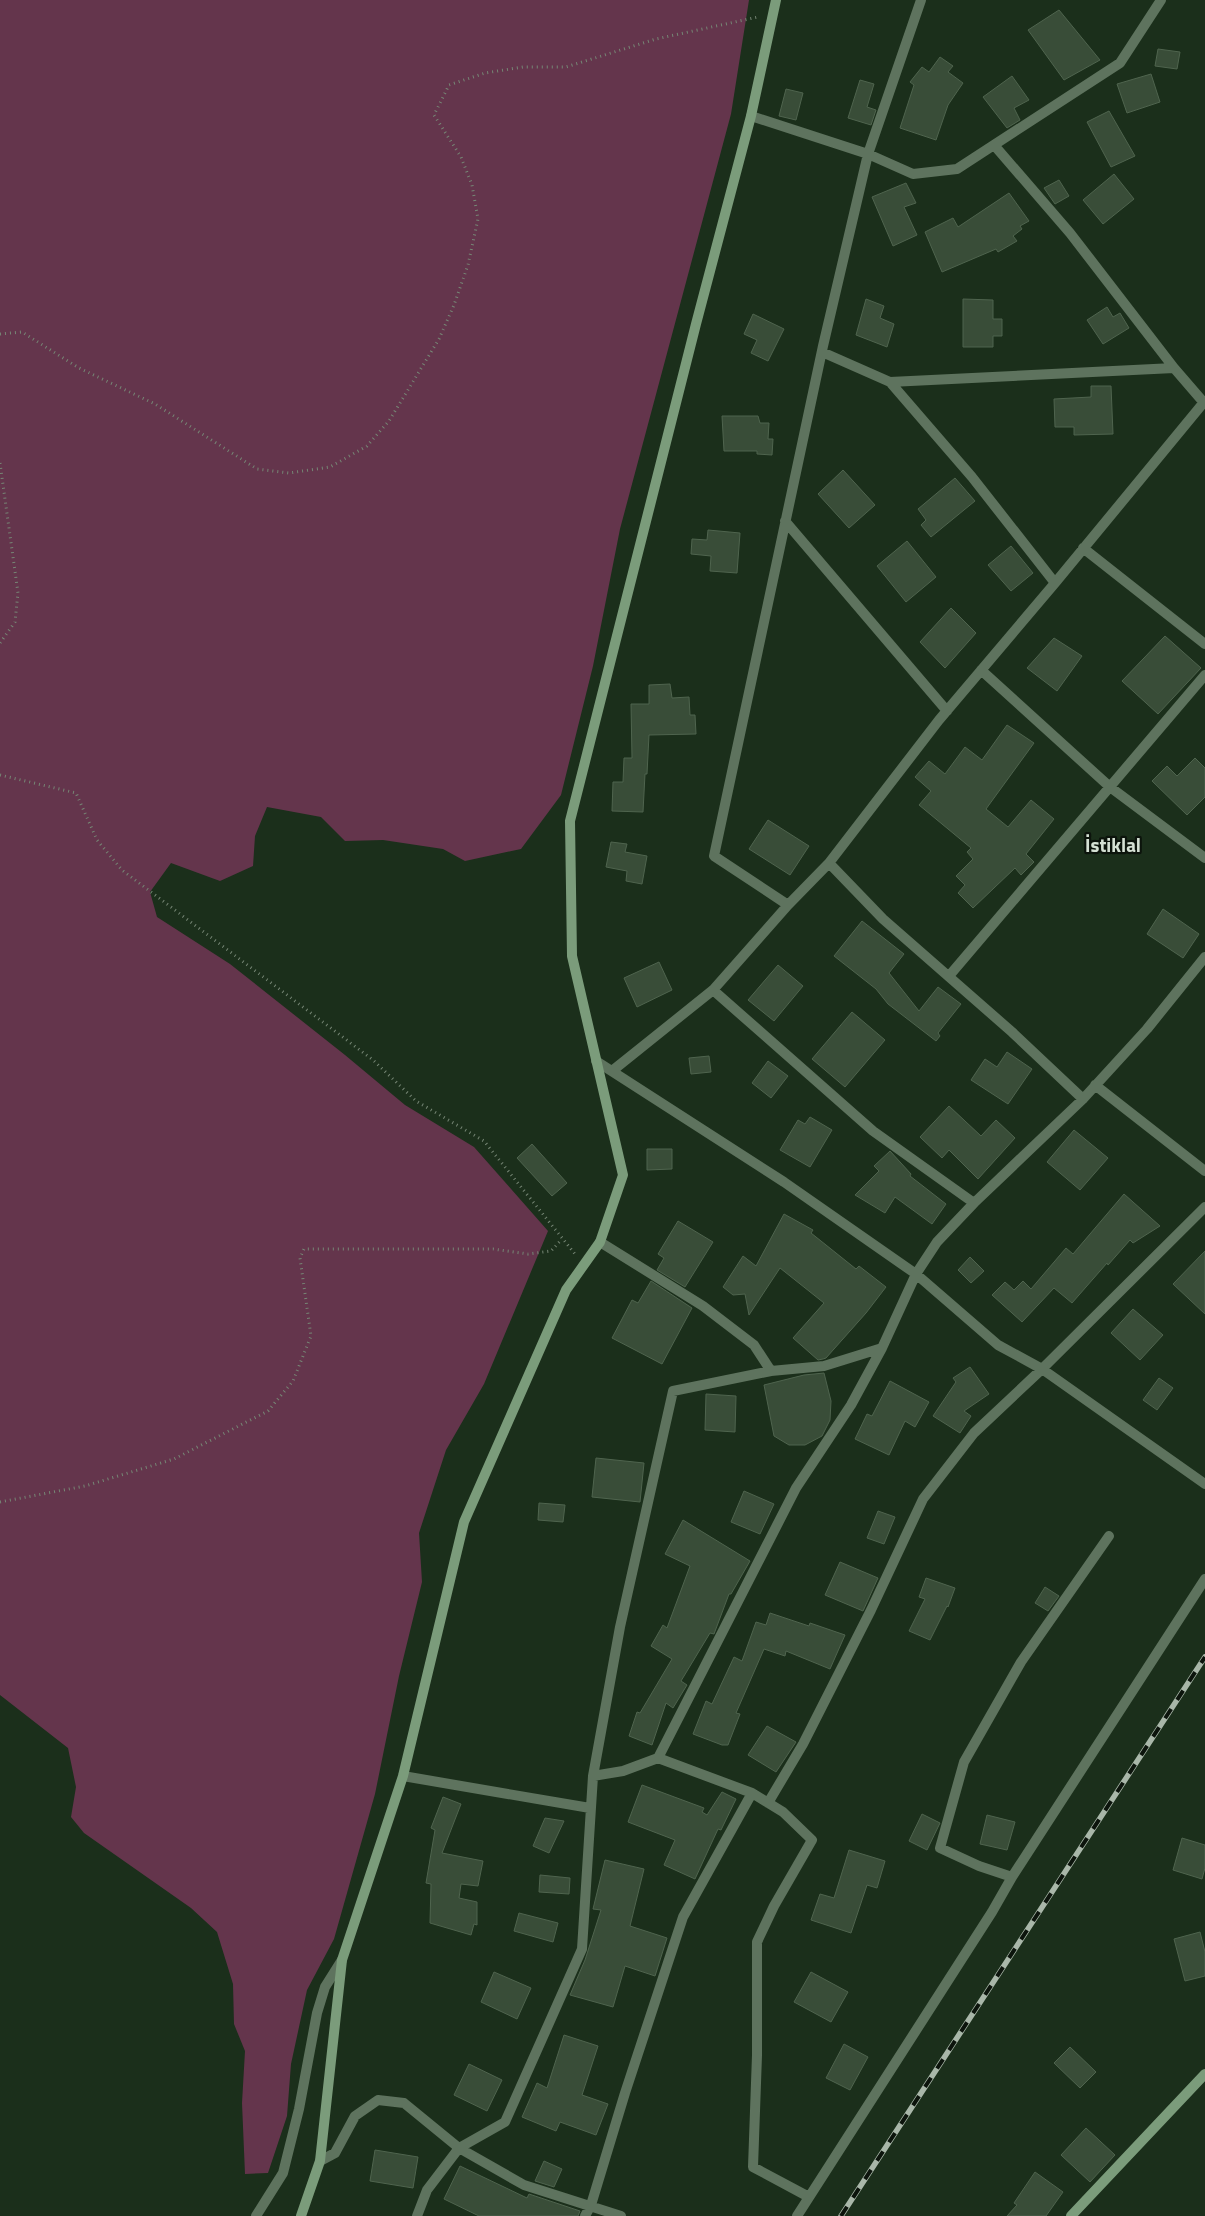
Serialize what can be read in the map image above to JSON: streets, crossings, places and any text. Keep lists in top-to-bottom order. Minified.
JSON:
{"districts":["İstiklal"]}
